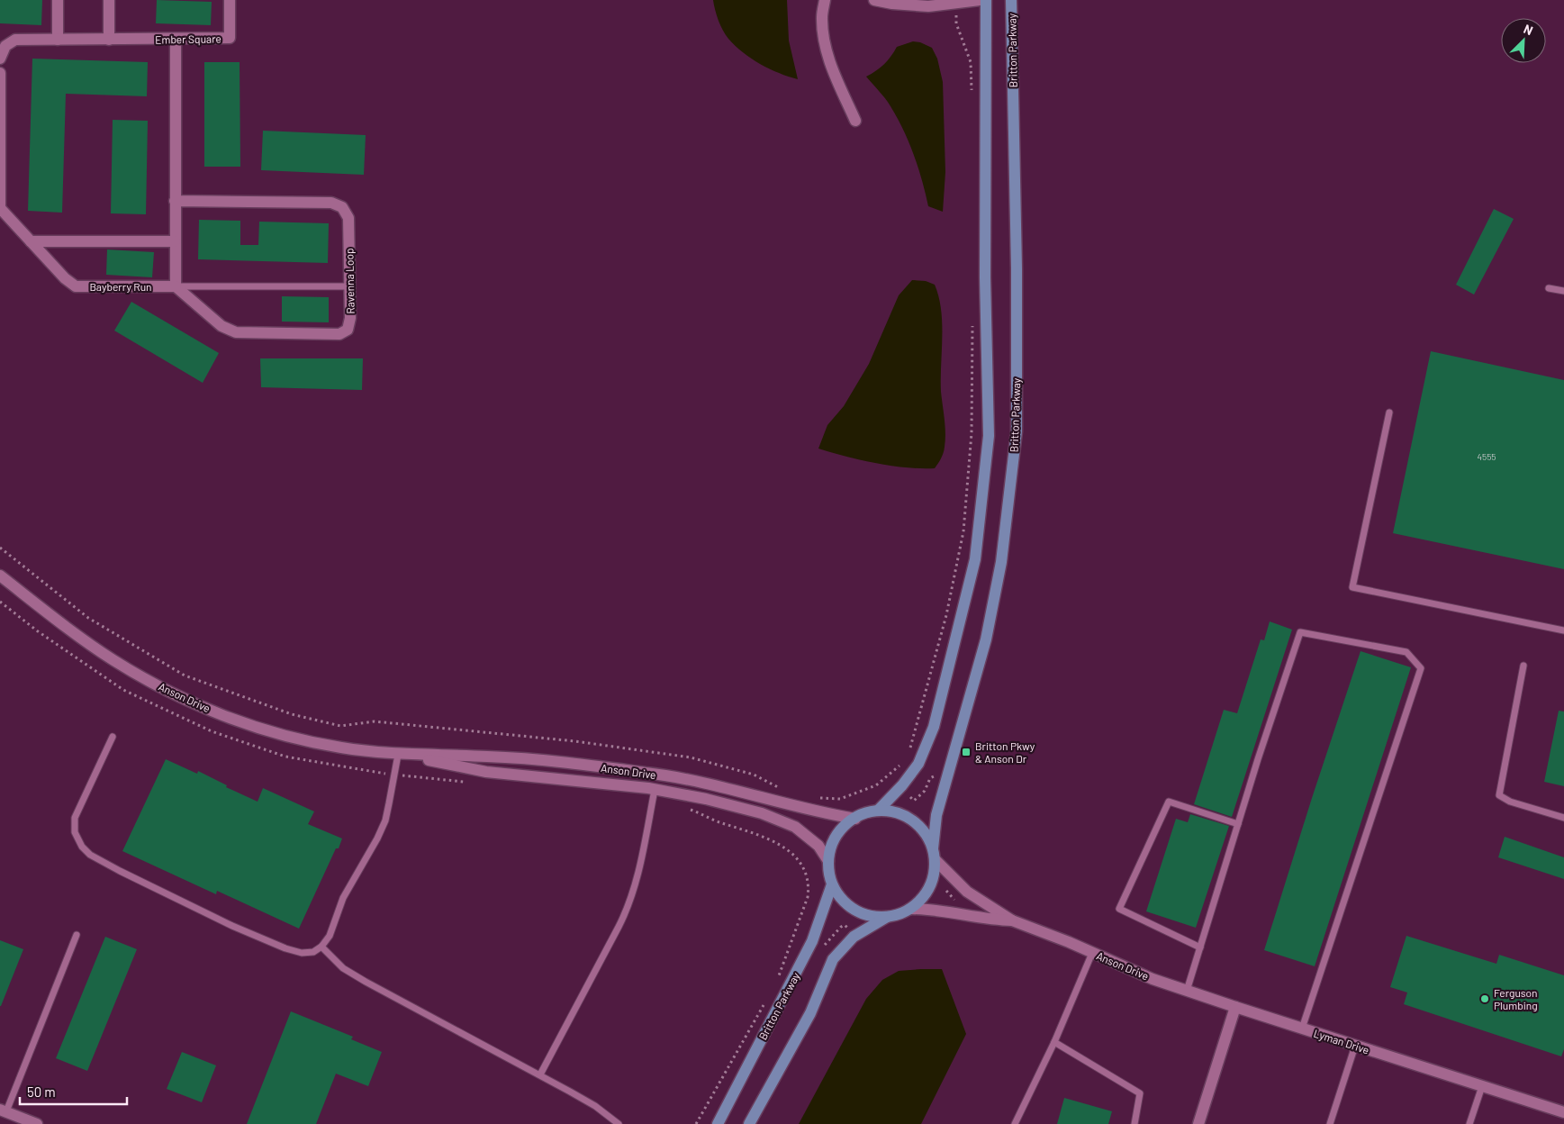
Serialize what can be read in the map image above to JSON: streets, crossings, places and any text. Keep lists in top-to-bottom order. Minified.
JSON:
{"streets":{"main road":["Britton Parkway"],"street":["Ember Square","Ravenna Loop","Bayberry Run","Anson Drive","Lyman Drive"]},"crossings":[["Britton Parkway","Anson Drive"],["Ravenna Loop","Bayberry Run"],["Anson Drive","Lyman Drive"]],"places":{"transit":["Britton Pkwy & Anson Dr"],"other":["Ferguson Plumbing"]},"house_numbers":["4555"],"scale_bar":"50 m","north":"top right"}
